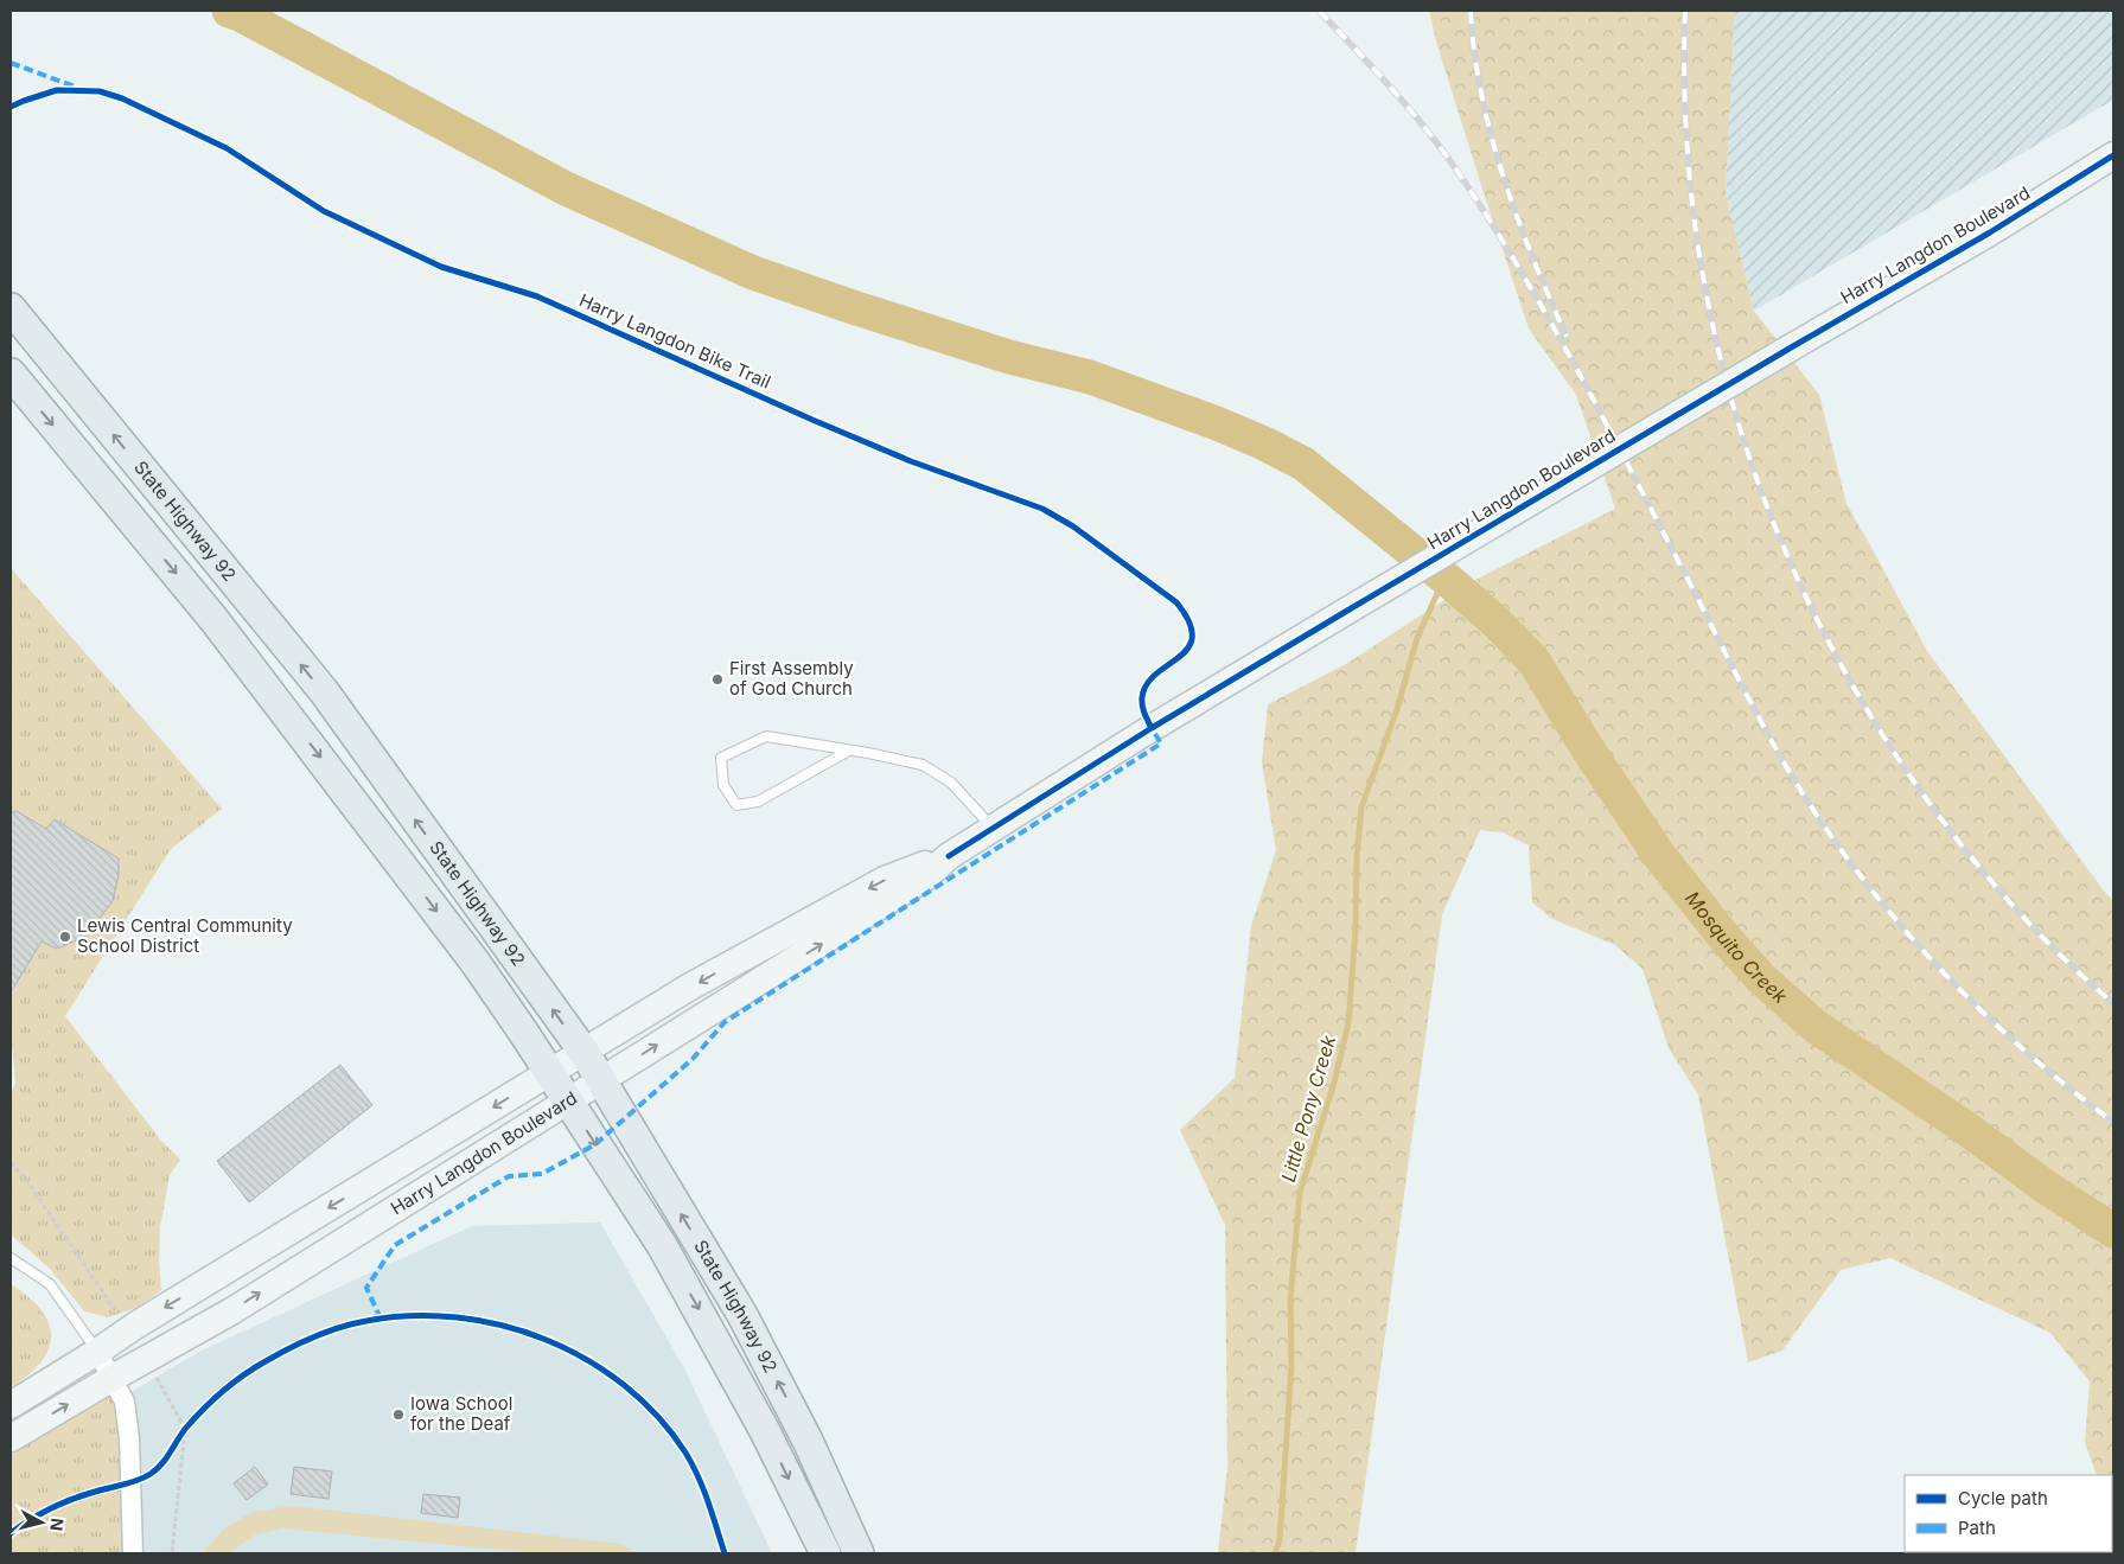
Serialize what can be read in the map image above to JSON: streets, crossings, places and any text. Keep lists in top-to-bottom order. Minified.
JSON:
{"streets":{"main road":["Harry Langdon Boulevard","State Highway 92"],"cycle path":["Harry Langdon Bike Trail"]},"crossings":[["Harry Langdon Boulevard","State Highway 92"]],"water":["Mosquito Creek","Little Pony Creek"],"places":["First Assembly of God Church","Lewis Central Community School District","Iowa School for the Deaf"],"legend":["Cycle path","Path"],"north":"right"}
